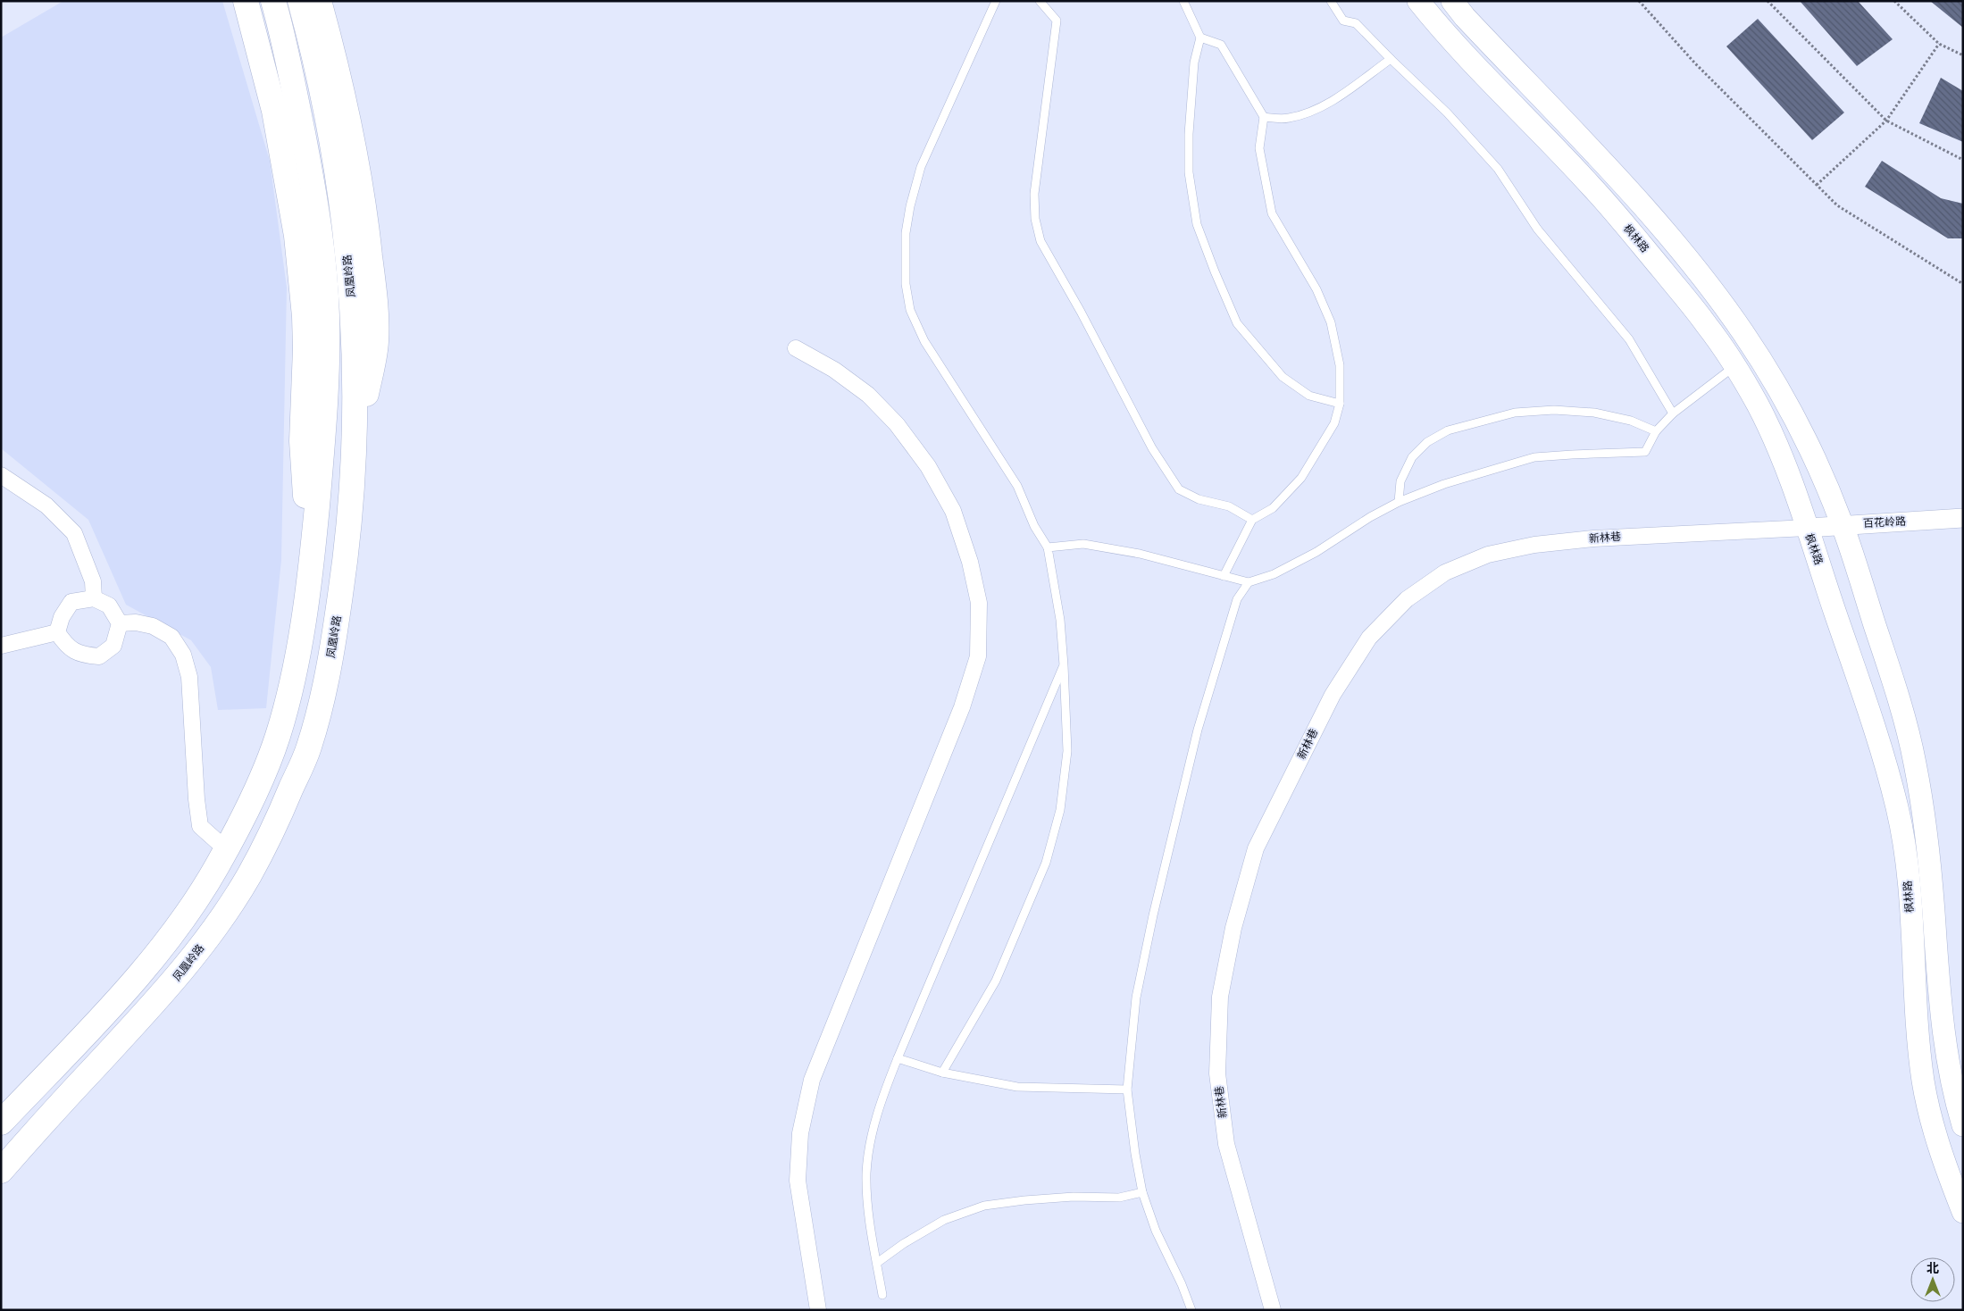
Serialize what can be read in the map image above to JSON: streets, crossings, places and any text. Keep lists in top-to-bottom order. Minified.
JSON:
{"streets":{"main road":["枫林路","凤凰岭路"],"street":["百花岭路","新林巷"]},"crossings":[["枫林路","百花岭路"],["枫林路","新林巷"],["百花岭路","新林巷"]],"north":"top"}
